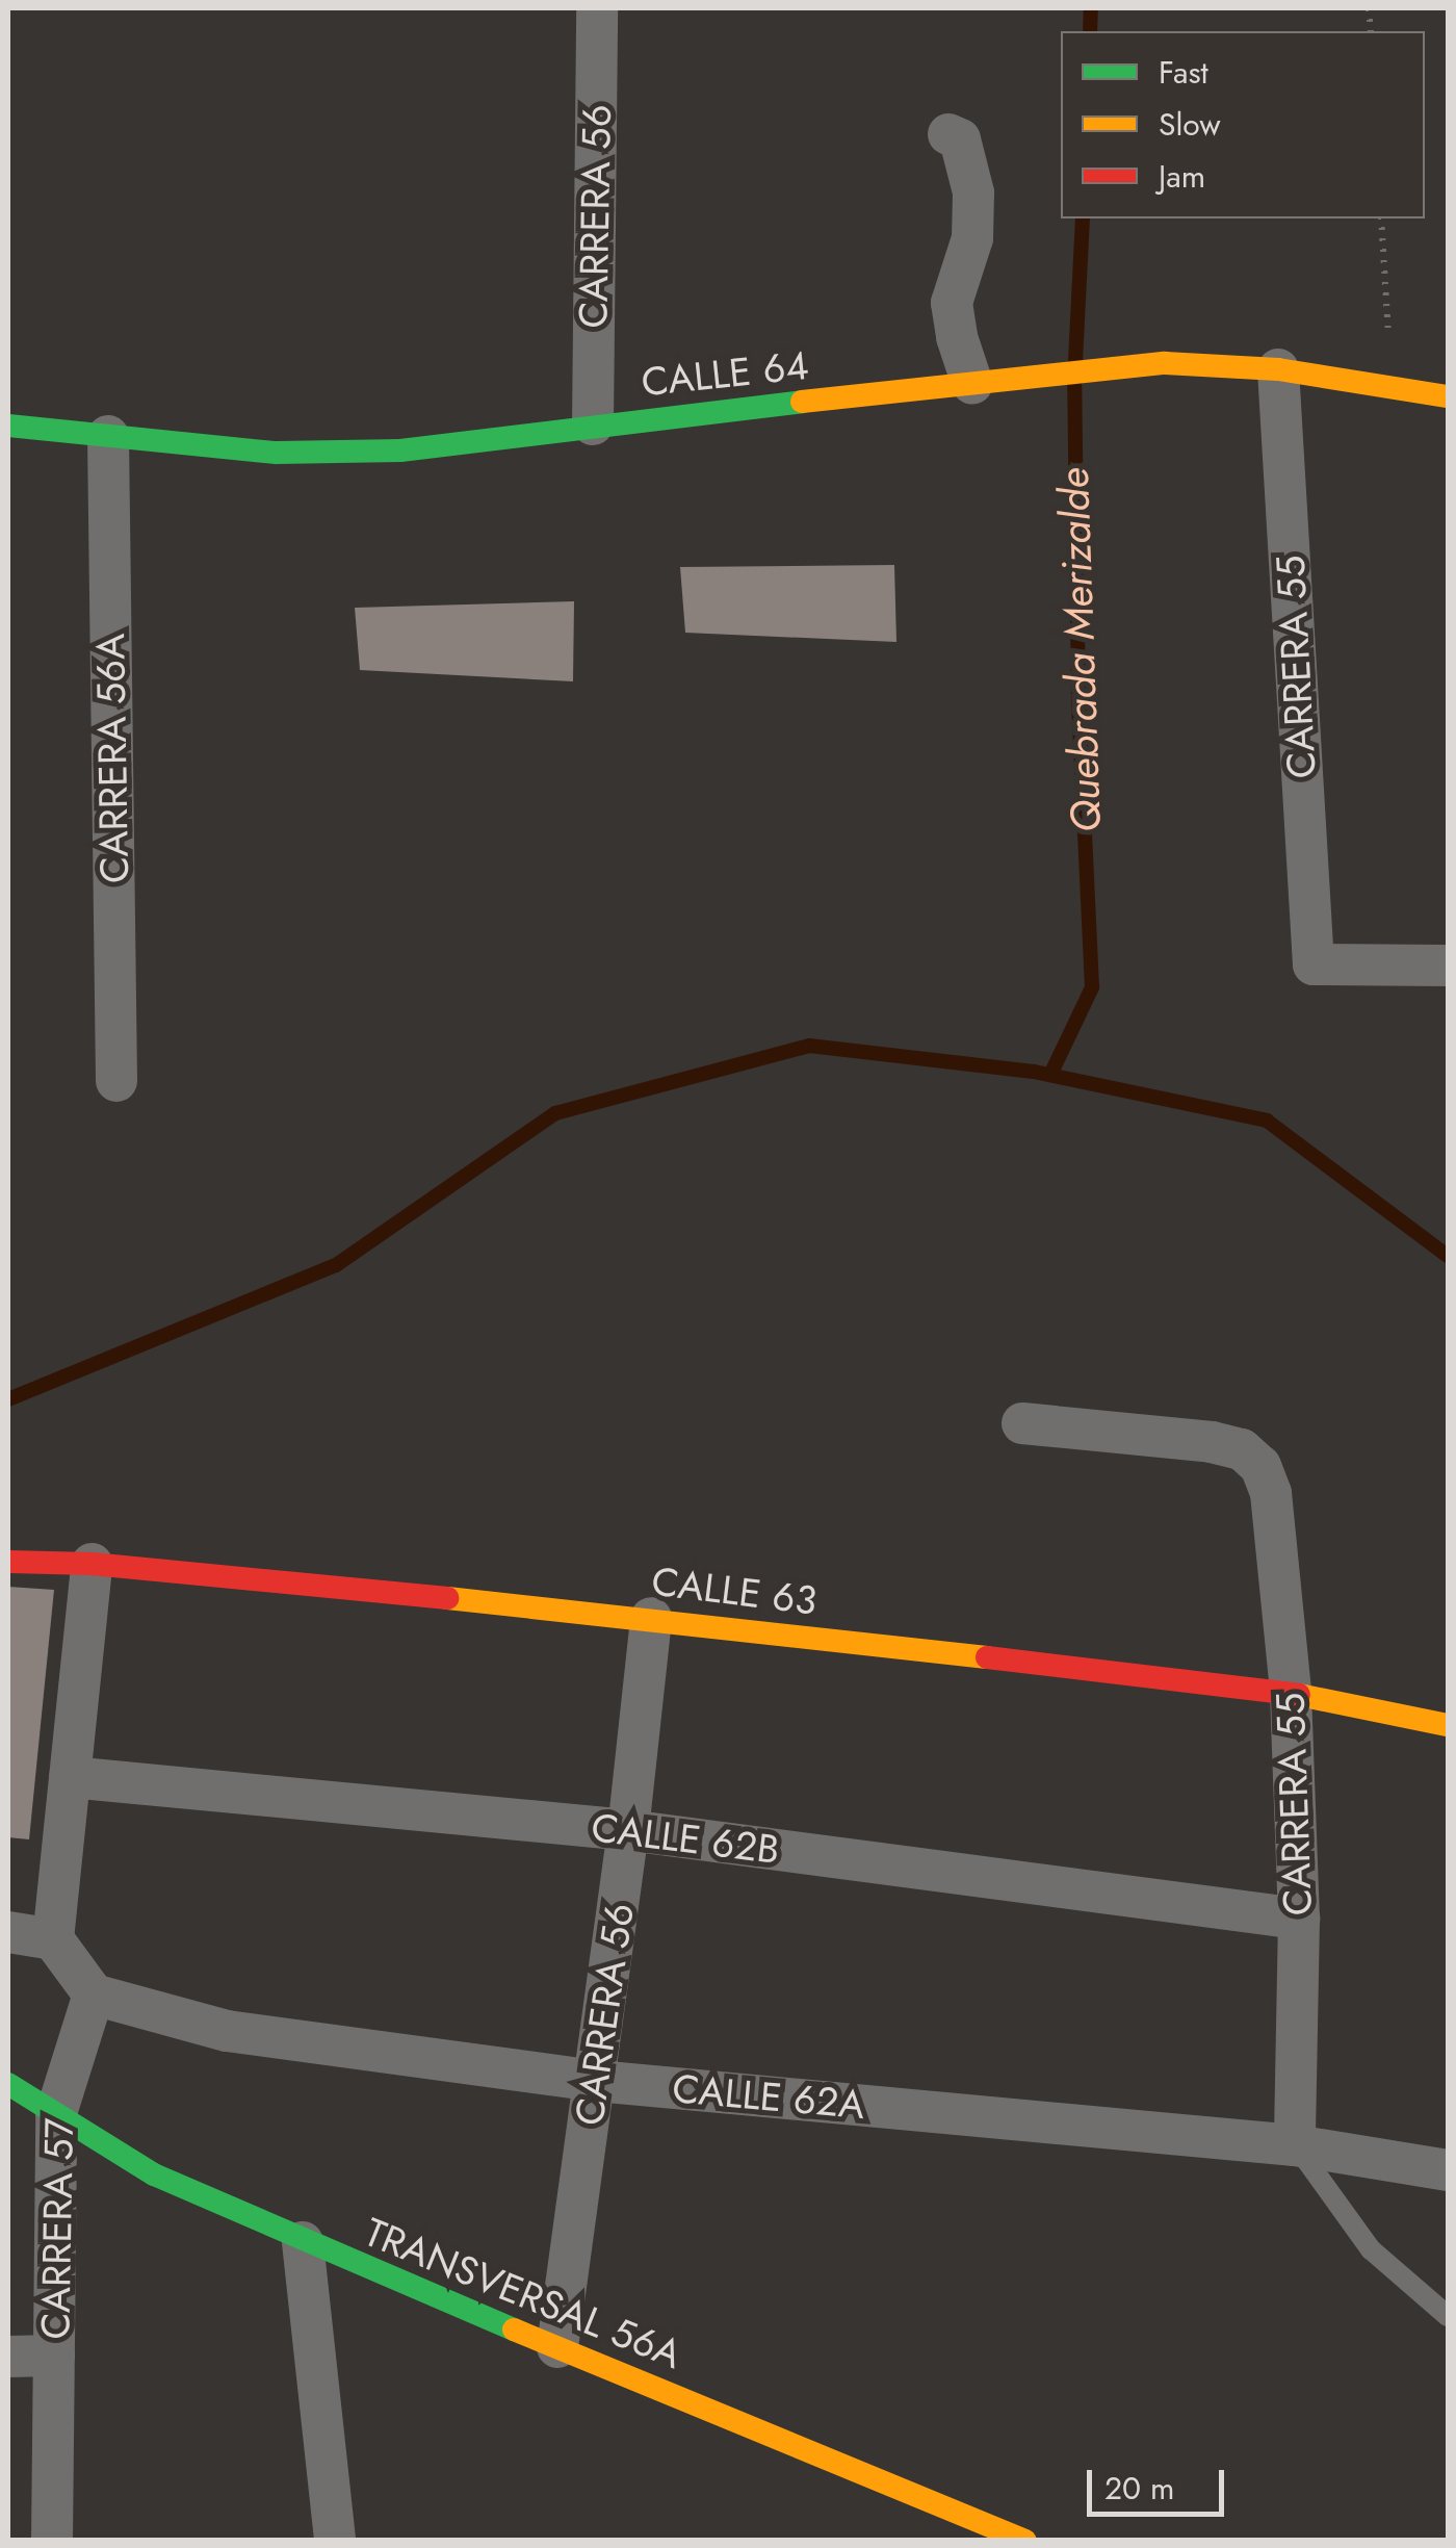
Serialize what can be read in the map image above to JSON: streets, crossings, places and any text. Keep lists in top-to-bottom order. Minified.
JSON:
{"streets":{"street":["CARRERA 56","CALLE 64","CARRERA 55","CARRERA 56A","CALLE 63","CALLE 62B","CALLE 62A","CARRERA 57","TRANSVERSAL 56A"]},"crossings":[["CARRERA 56","CALLE 64"],["CARRERA 56","CALLE 63"],["CARRERA 56","CALLE 62B"],["CARRERA 56","CALLE 62A"],["CARRERA 56","TRANSVERSAL 56A"],["CALLE 64","CARRERA 55"],["CALLE 64","CARRERA 56A"],["CARRERA 55","CALLE 63"],["CARRERA 55","CALLE 62B"],["CARRERA 55","CALLE 62A"],["CALLE 62A","CARRERA 57"],["CARRERA 57","TRANSVERSAL 56A"]],"water":["Quebrada Merizalde"],"legend":["Fast","Slow","Jam"],"scale_bar":"20 m"}
